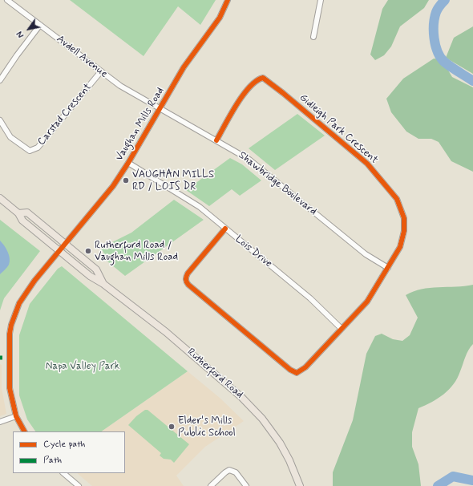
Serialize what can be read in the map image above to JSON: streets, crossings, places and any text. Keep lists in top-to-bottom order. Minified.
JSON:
{"streets":{"main road":["Rutherford Road"],"street":["Avdell Avenue","Carstad Crescent","Vaughan Mills Road","Gidleigh Park Crescent","Shawbridge Boulevard","Lois Drive"]},"crossings":[["Avdell Avenue","Carstad Crescent"],["Avdell Avenue","Vaughan Mills Road"],["Avdell Avenue","Shawbridge Boulevard"],["Vaughan Mills Road","Shawbridge Boulevard"],["Vaughan Mills Road","Lois Drive"],["Vaughan Mills Road","Rutherford Road"],["Gidleigh Park Crescent","Shawbridge Boulevard"],["Gidleigh Park Crescent","Lois Drive"]],"parks":["Napa Valley Park"],"places":["VAUGHAN MILLS RD / LOIS DR","Rutherford Road / Vaughan Mills Road","Elder's Mills Public School"],"legend":["Cycle path","Path"],"north":"bottom left"}
